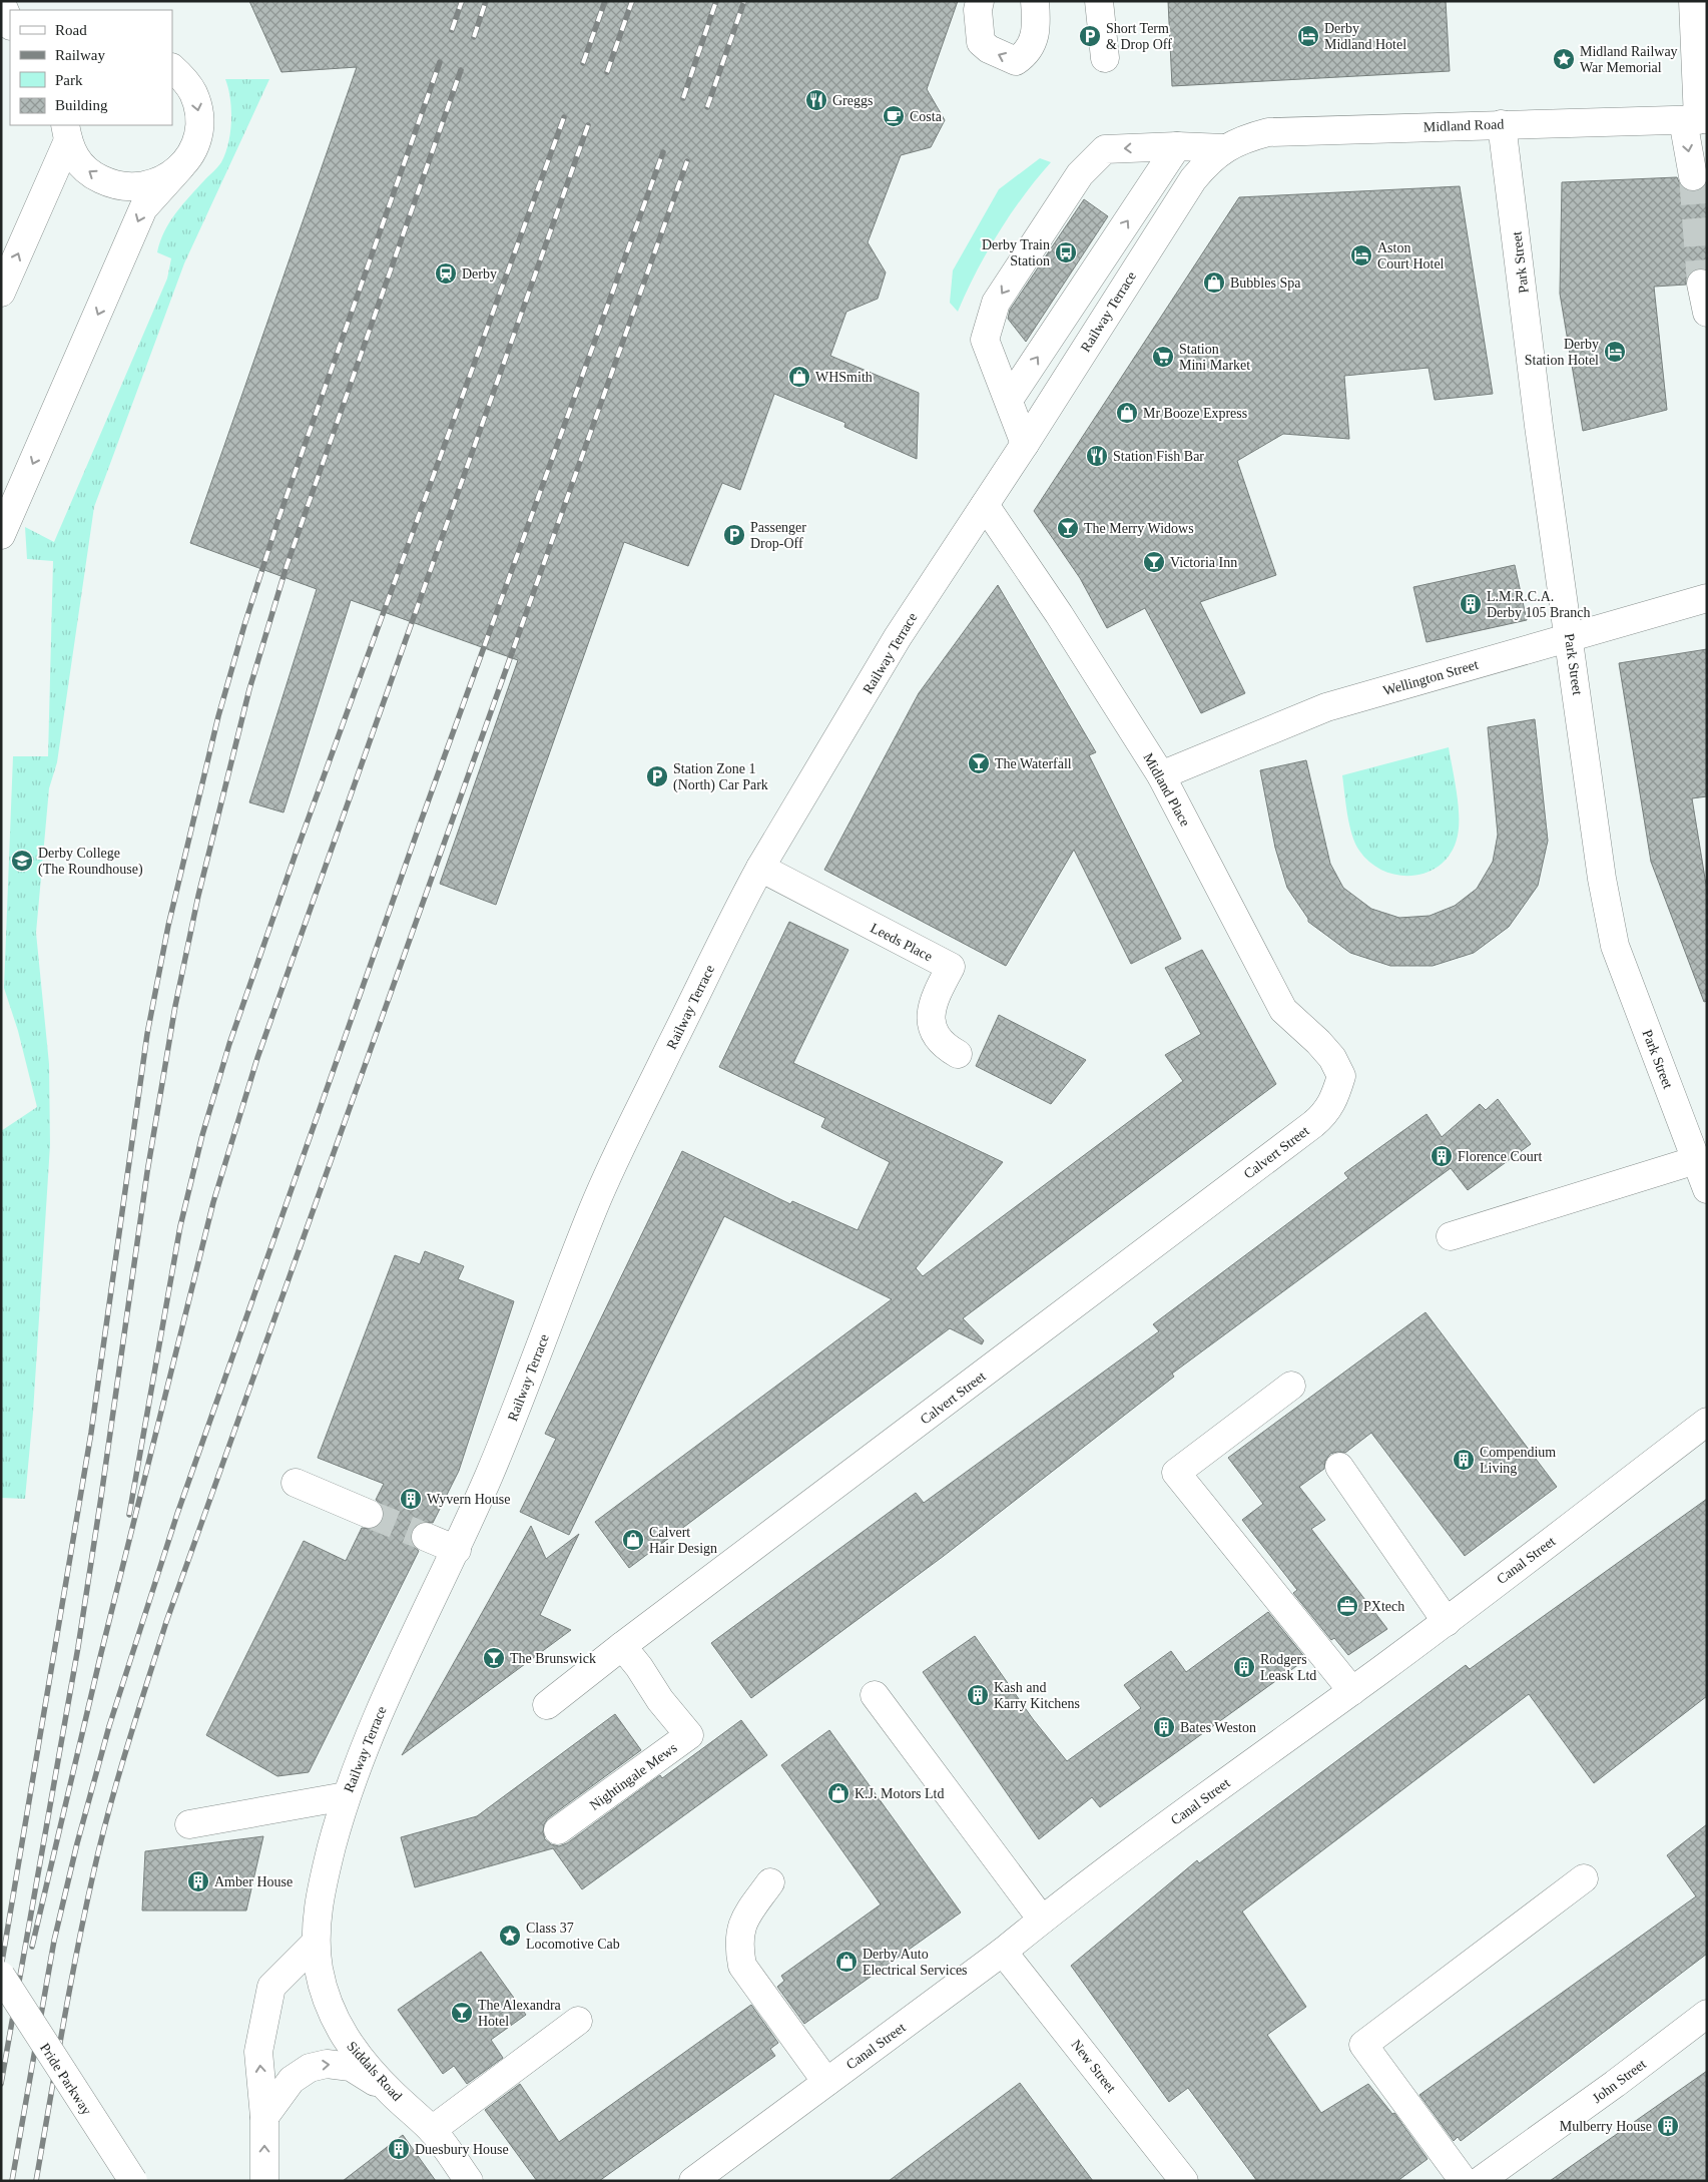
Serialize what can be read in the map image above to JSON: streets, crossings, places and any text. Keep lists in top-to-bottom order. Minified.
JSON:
{"streets":{"street":["Midland Road","Park Street","Railway Terrace","Wellington Street","Midland Place","Leeds Place","Calvert Street","Canal Street","Nightingale Mews","New Street","Siddals Road","Pride Parkway","John Street"]},"crossings":[["Midland Road","Park Street"],["Midland Road","Railway Terrace"],["Park Street","Wellington Street"],["Railway Terrace","Midland Place"],["Railway Terrace","Leeds Place"],["Railway Terrace","Siddals Road"],["Wellington Street","Midland Place"],["Midland Place","Calvert Street"],["Calvert Street","Nightingale Mews"],["Canal Street","New Street"]],"places":{"parking":["Short Term & Drop Off","Passenger Drop-Off","Station Zone 1 (North) Car Park"],"hotel":["Derby Midland Hotel","Aston Court Hotel","Derby Station Hotel"],"place":["Midland Railway War Memorial","Class 37 Locomotive Cab"],"restaurant":["Greggs","Station Fish Bar"],"cafe":["Costa"],"bus stop":["Derby Train Station"],"station":["Derby"],"shop":["Bubbles Spa","WHSmith","Mr Booze Express","Calvert Hair Design","K.J. Motors Ltd","Derby Auto Electrical Services"],"supermarket":["Station Mini Market"],"bar":["The Merry Widows","Victoria Inn","The Waterfall","The Brunswick","The Alexandra Hotel"],"building":["L.M.R.C.A. Derby 105 Branch","Florence Court","Compendium Living","Wyvern House","Rodgers Leask Ltd","Kash and Karry Kitchens","Bates Weston","Amber House","Mulberry House","Duesbury House"],"school or university":["Derby College (The Roundhouse)"],"office":["PXtech"]},"legend":["Road","Railway","Park","Building"]}
